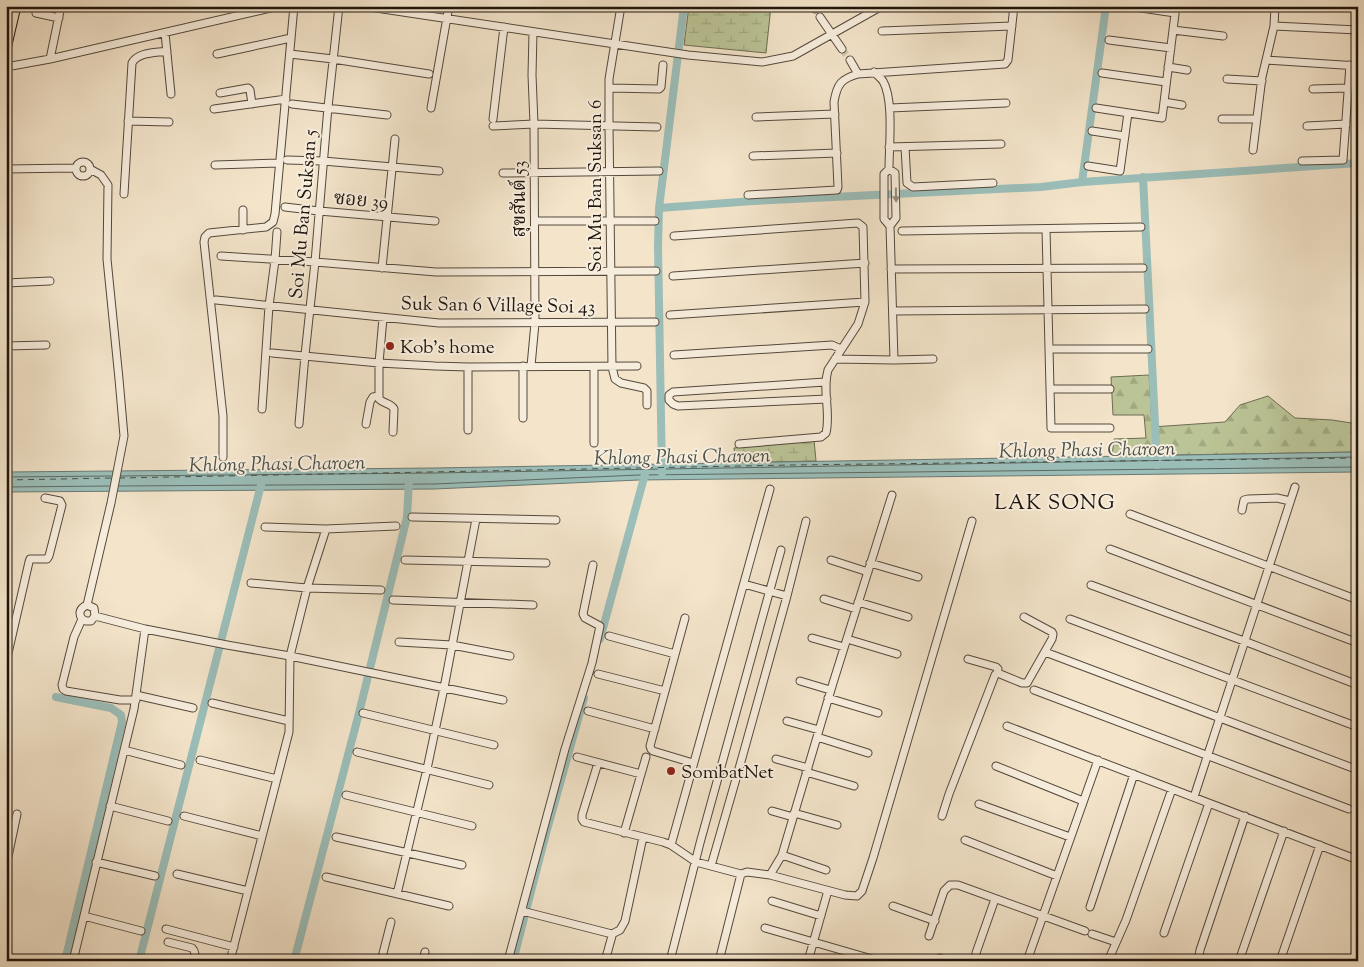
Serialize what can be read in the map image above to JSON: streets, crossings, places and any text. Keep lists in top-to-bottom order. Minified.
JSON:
{"streets":{"street":["Soi Mu Ban Suksan 6","ซอย 39","สุขสันต์ 53","Soi Mu Ban Suksan 5","Suk San 6 Village Soi 43"]},"crossings":[["Soi Mu Ban Suksan 6","Suk San 6 Village Soi 43"],["ซอย 39","Soi Mu Ban Suksan 5"],["สุขสันต์ 53","Suk San 6 Village Soi 43"],["Soi Mu Ban Suksan 5","Suk San 6 Village Soi 43"]],"districts":["LAK SONG"],"water":["Khlong Phasi Charoen"],"places":["Kob's home","SombatNet"]}
